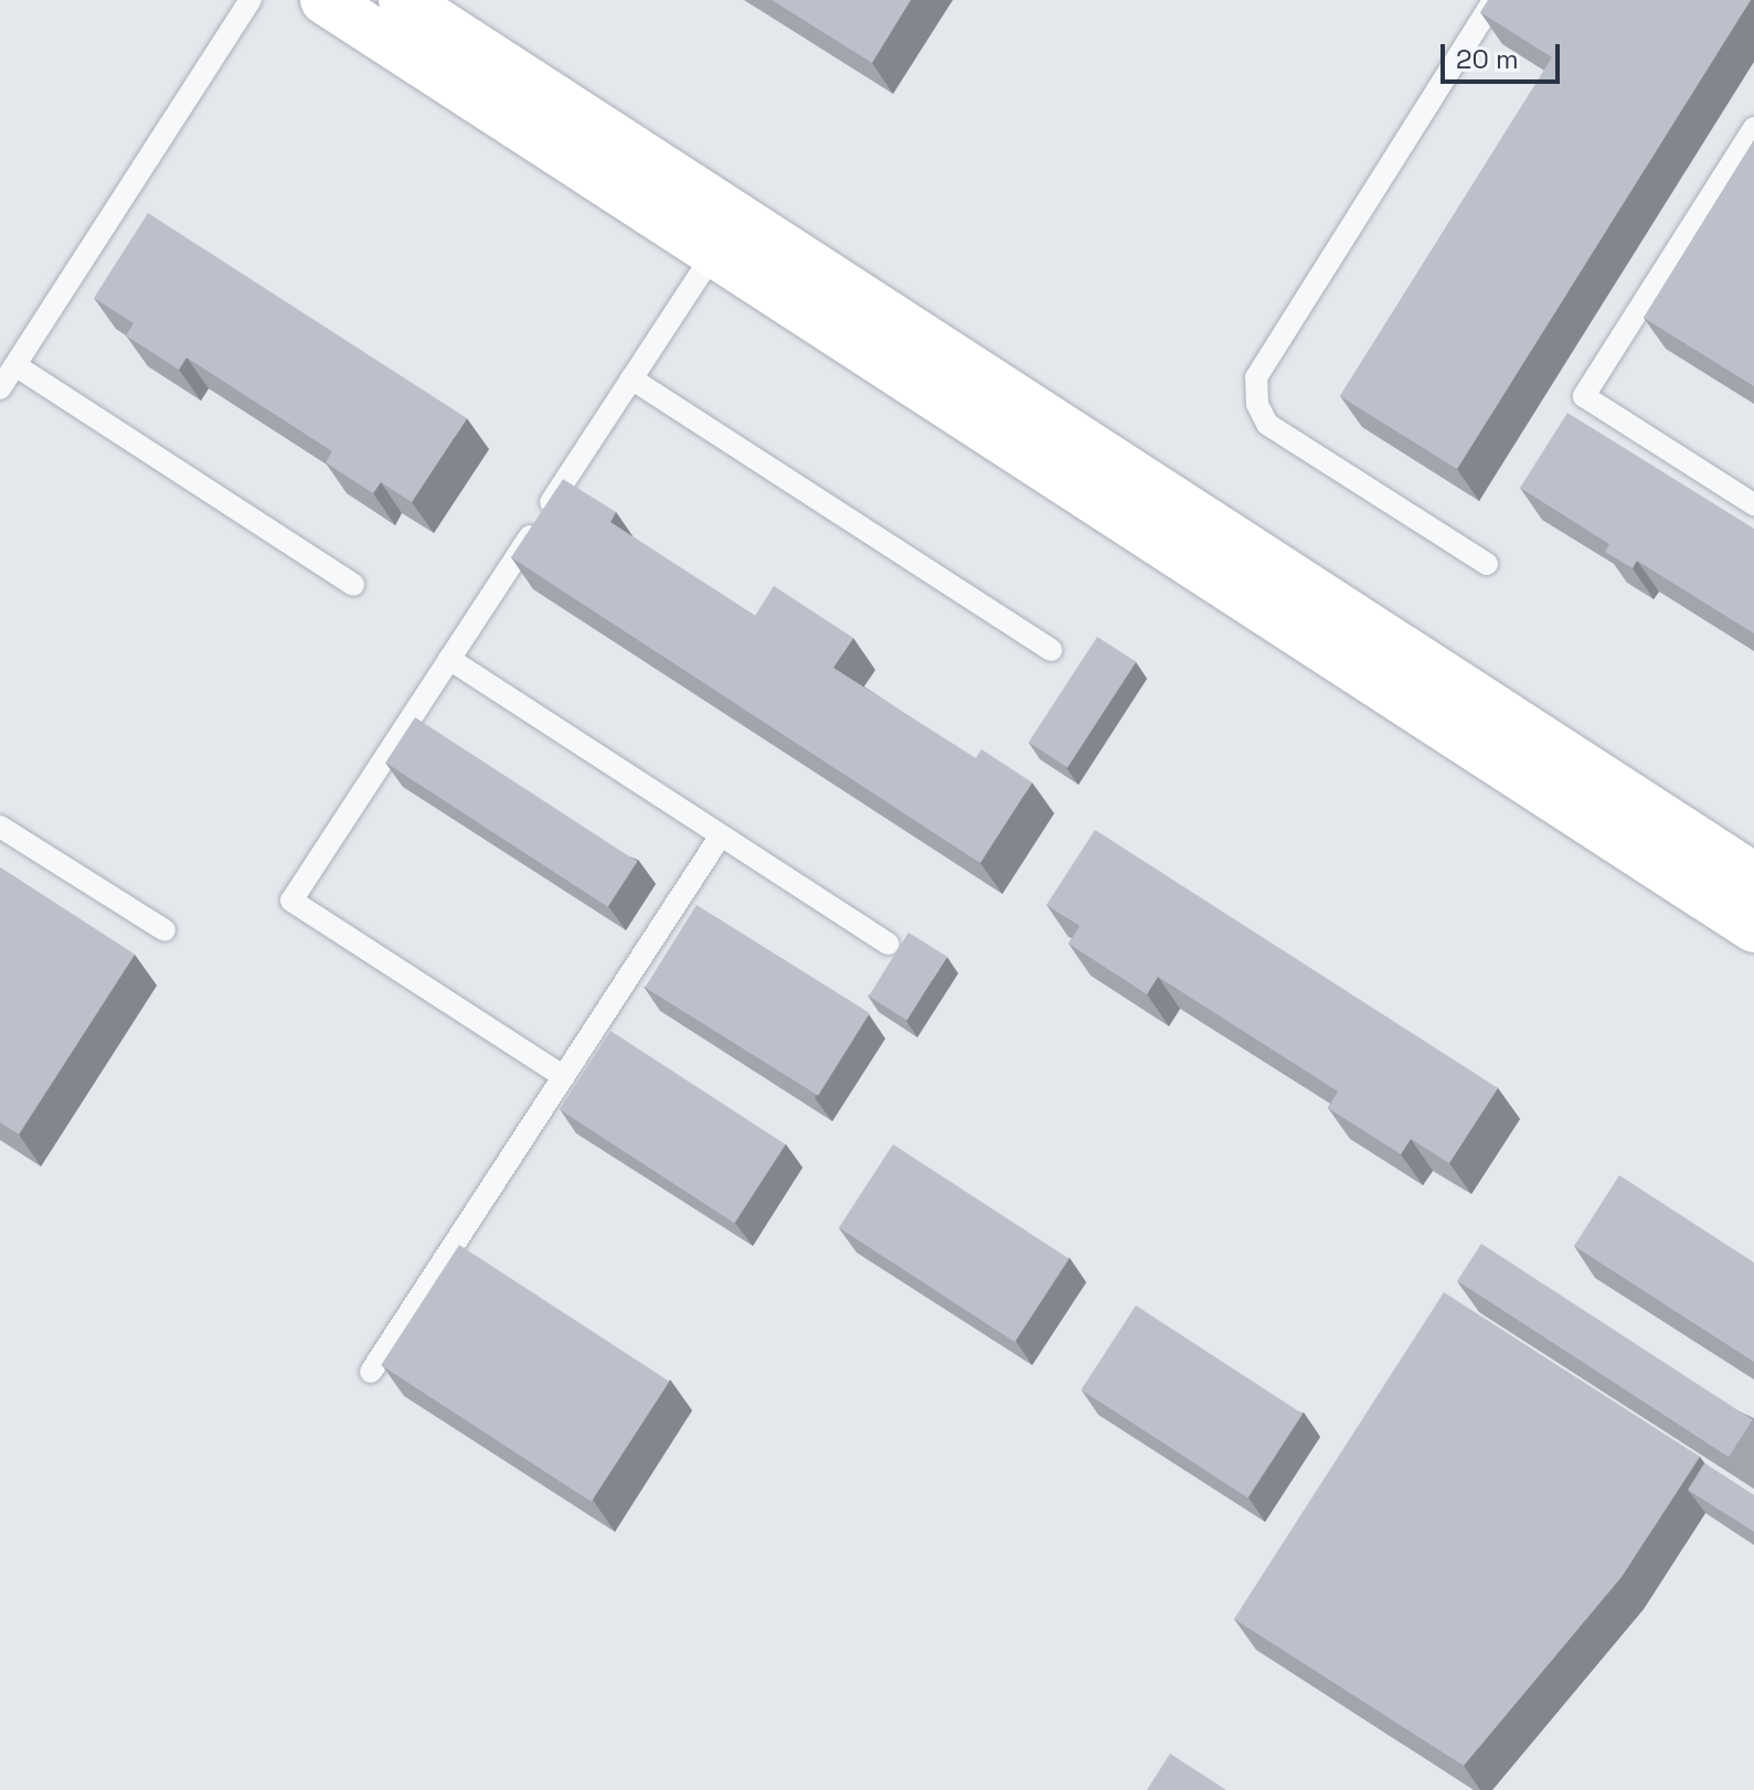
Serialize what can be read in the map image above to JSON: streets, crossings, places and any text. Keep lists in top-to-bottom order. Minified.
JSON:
{"scale_bar":"20 m"}
